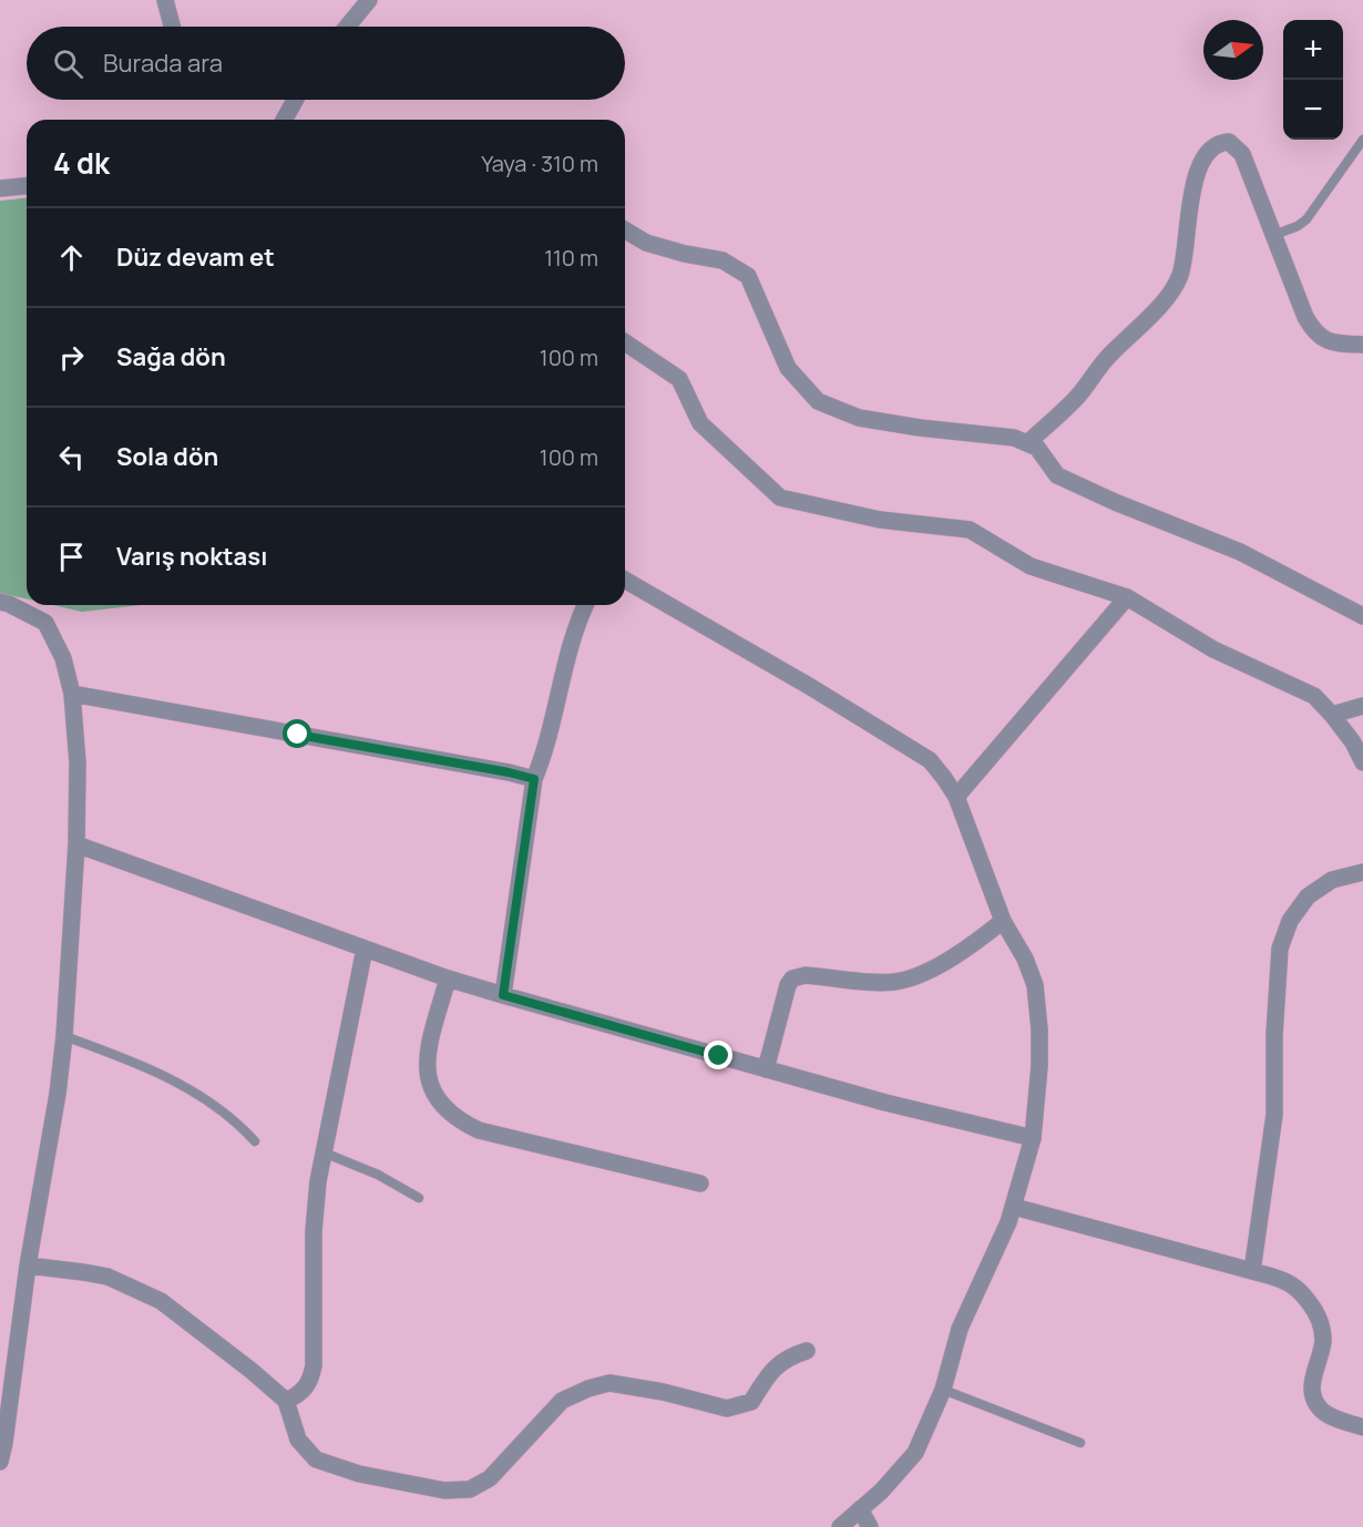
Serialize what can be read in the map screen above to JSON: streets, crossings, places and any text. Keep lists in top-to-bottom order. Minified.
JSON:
{"north":"right","page":{"map_buttons":["+","−"],"search":"Burada ara","heading":["4 dk","Yaya · 310 m"],"list":[["Düz devam et","110 m"],["Sağa dön","100 m"],["Sola dön","100 m"],"Varış noktası"]}}
